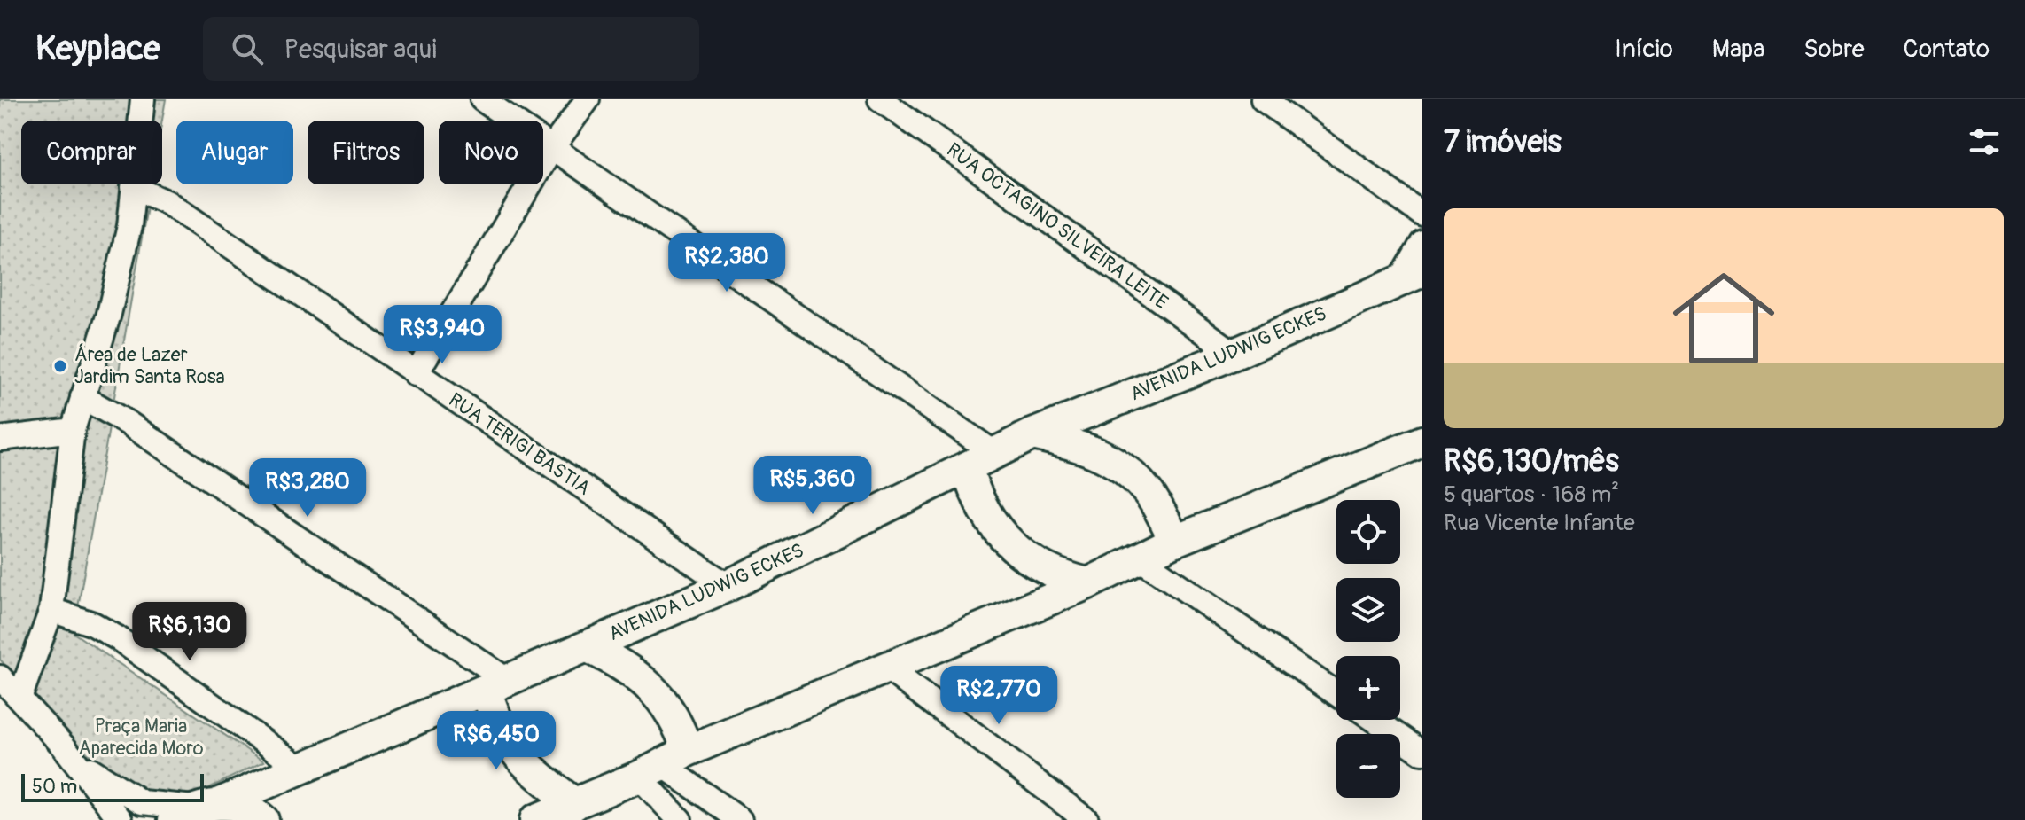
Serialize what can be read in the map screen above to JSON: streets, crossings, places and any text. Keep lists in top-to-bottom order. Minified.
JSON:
{"streets":{"main road":["AVENIDA LUDWIG ECKES"],"street":["RUA OCTAGINO SILVEIRA LEITE","RUA TERIGI BASTIA"]},"crossings":[["RUA OCTAGINO SILVEIRA LEITE","AVENIDA LUDWIG ECKES"],["AVENIDA LUDWIG ECKES","RUA TERIGI BASTIA"]],"parks":["Praça Maria Aparecida Moro"],"places":["Área de Lazer Jardim Santa Rosa"],"scale_bar":"50 m","page":{"header":"Keyplace","search":"Pesquisar aqui","nav":["Início","Mapa","Sobre","Contato"],"heading":"7 imóveis","chip":["Comprar","Alugar","Filtros","Novo"],"list":[{"name":"R$6,130/mês","note":"5 quartos · 168 m² · Rua Vicente Infante"}],"price":["R$2,380","R$3,940","R$5,360","R$3,280","R$6,130","R$2,770","R$6,450"],"map_buttons":["+","−"],"scale":"50 m"}}
